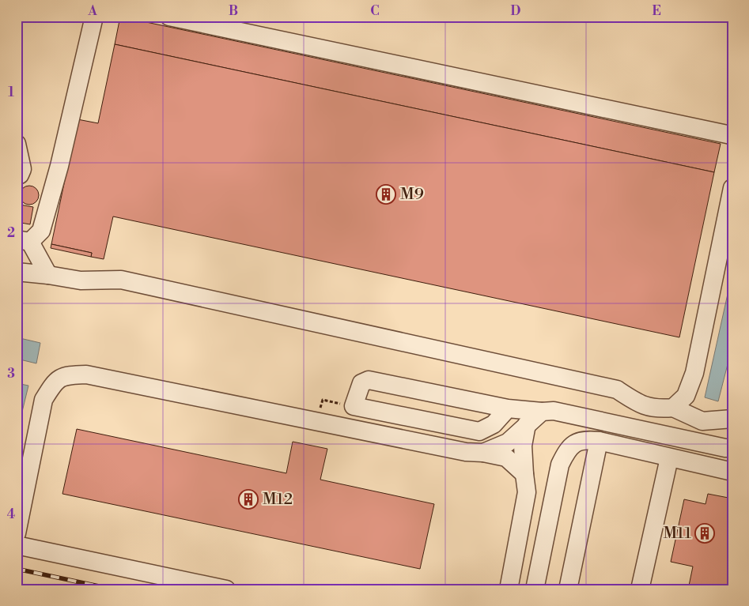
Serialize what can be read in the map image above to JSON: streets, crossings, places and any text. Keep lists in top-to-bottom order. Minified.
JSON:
{"places":{"building":["M9","M12","M11"]},"grid":{"columns":["A","B","C","D","E"],"rows":["1","2","3","4"]}}
